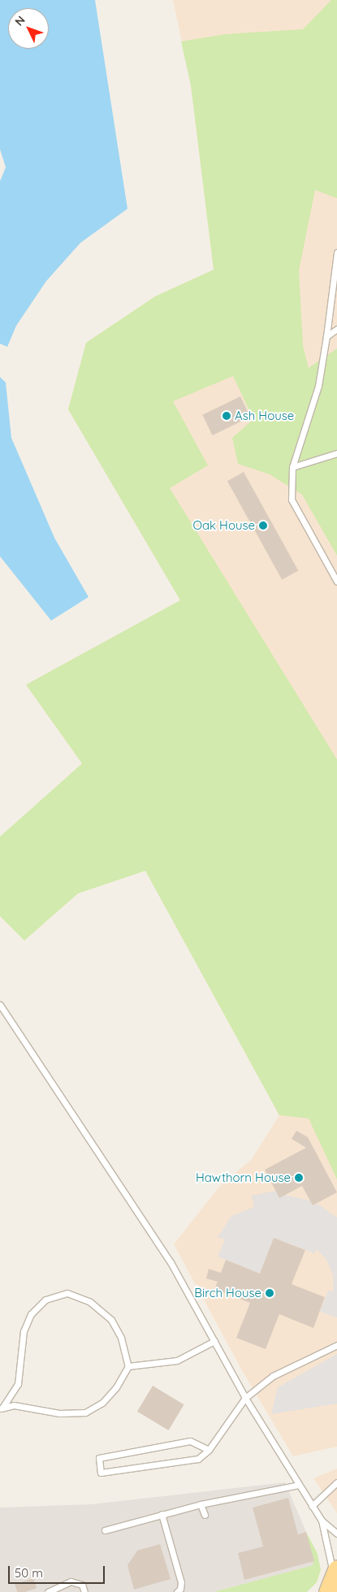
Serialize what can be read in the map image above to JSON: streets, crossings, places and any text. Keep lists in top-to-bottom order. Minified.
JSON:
{"places":["Ash House","Oak House","Hawthorn House","Birch House"],"scale_bar":"50 m","north":"top left"}
